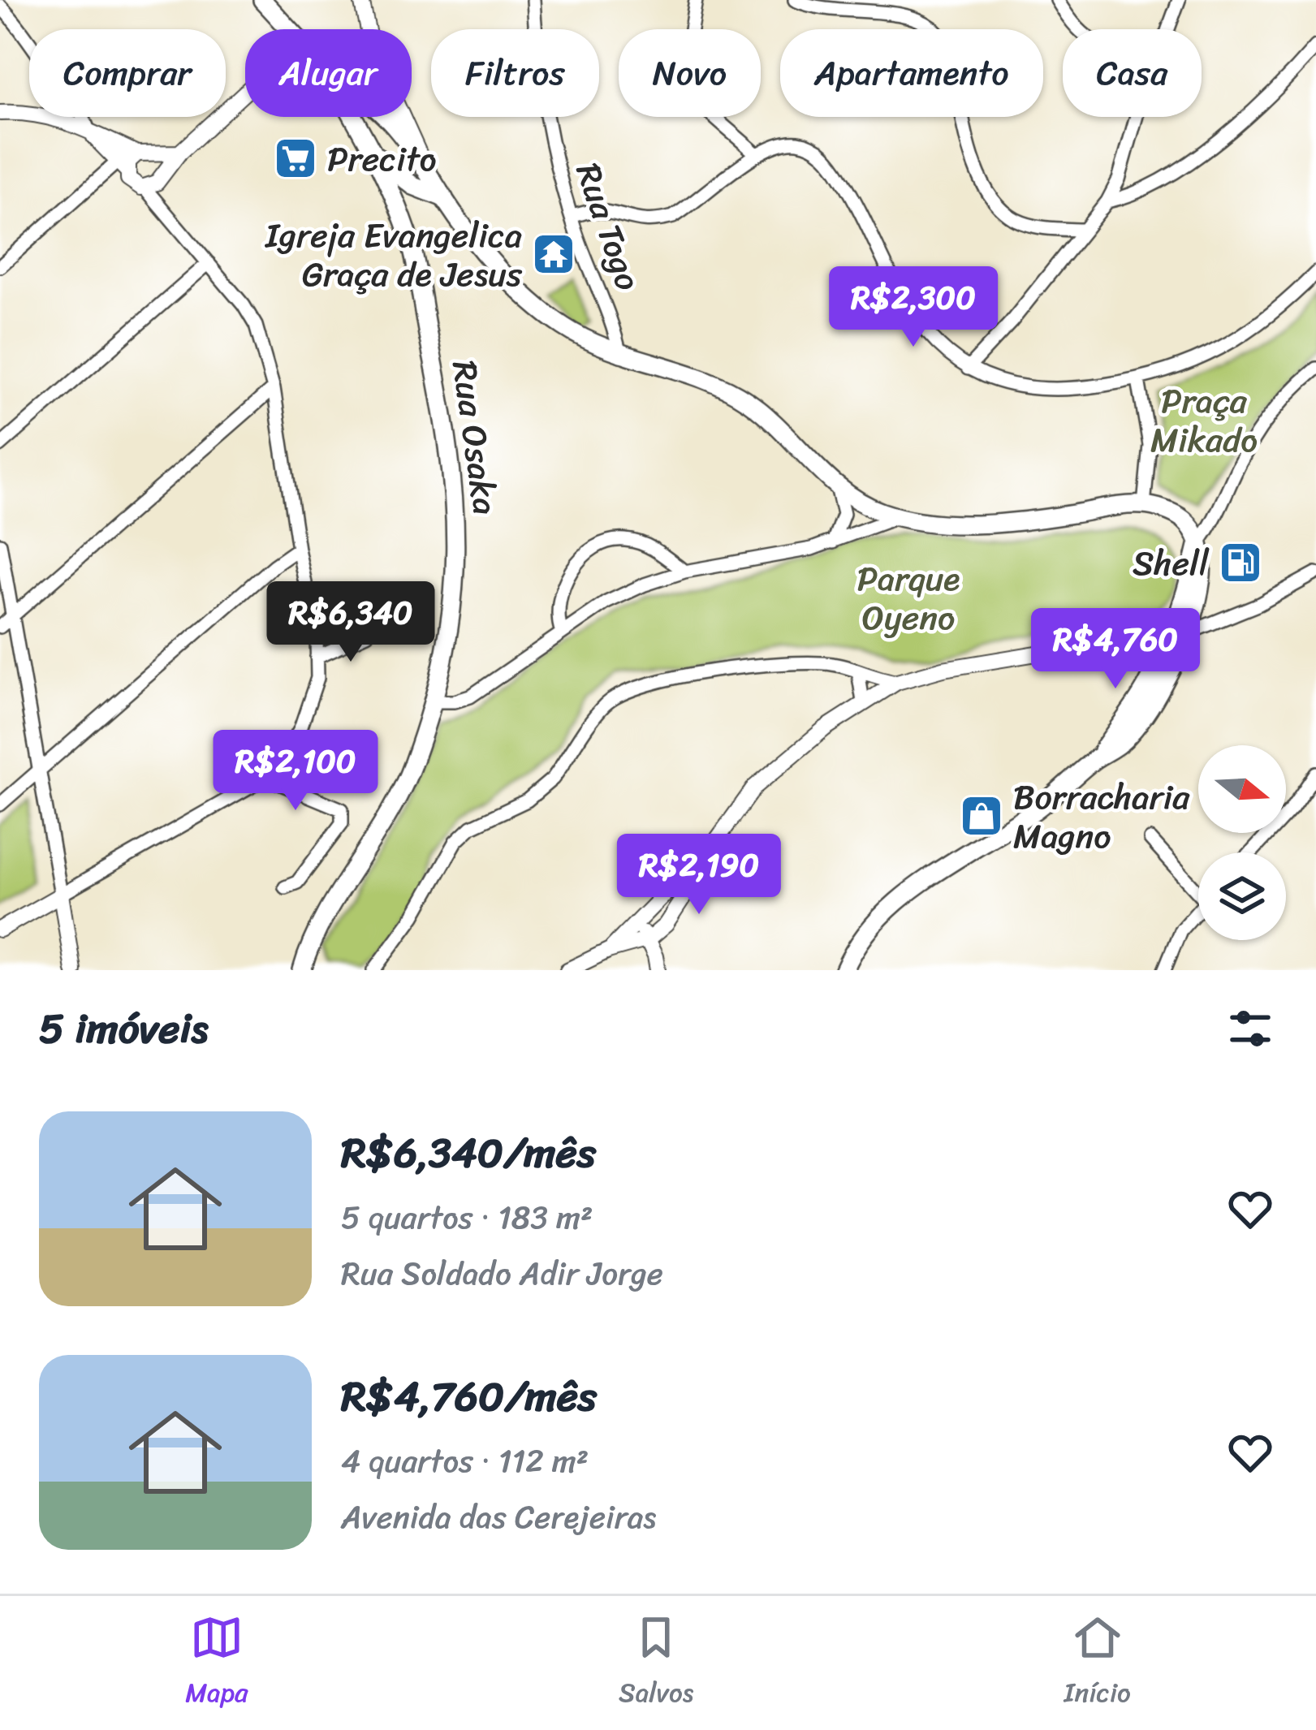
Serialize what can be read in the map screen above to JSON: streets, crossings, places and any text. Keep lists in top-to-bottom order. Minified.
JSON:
{"streets":{"main road":["Rua Osaka"],"street":["Rua Togo"]},"parks":["Praça Mikado","Parque Oyeno"],"places":{"supermarket":["Precito"],"temple":["Igreja Evangelica Graça de Jesus"],"fuel station":["Shell"],"shop":["Borracharia Magno"]},"north":"right","page":{"chip":["Comprar","Alugar","Filtros","Novo","Apartamento","Casa"],"price":["R$2,300","R$6,340","R$4,760","R$2,100","R$2,190"],"heading":"5 imóveis","list":[{"name":"R$6,340/mês","note":"5 quartos · 183 m² · Rua Soldado Adir Jorge"},{"name":"R$4,760/mês","note":"4 quartos · 112 m² · Avenida das Cerejeiras"}],"tabs":["Mapa","Salvos","Início"]}}
